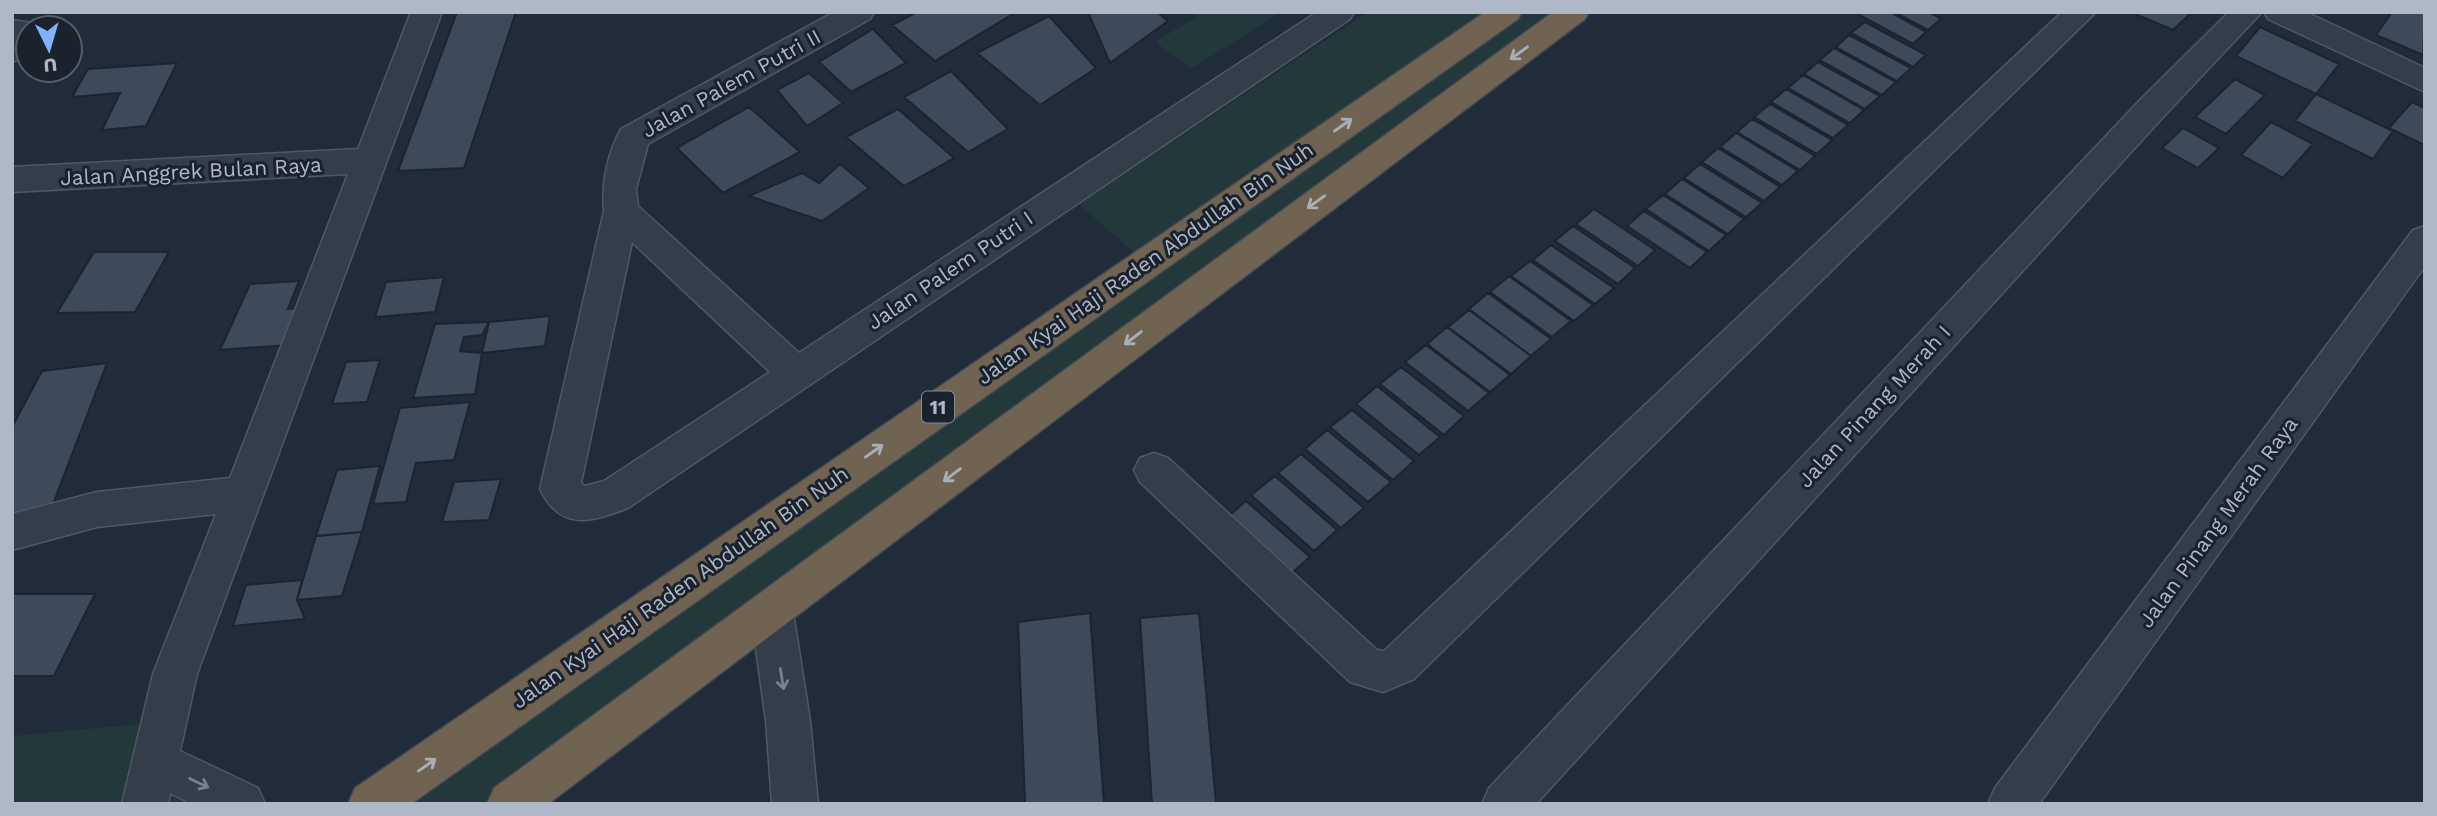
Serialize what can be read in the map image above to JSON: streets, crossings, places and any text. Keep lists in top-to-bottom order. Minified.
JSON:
{"streets":{"highway":["Jalan Kyai Haji Raden Abdullah Bin Nuh","11"],"street":["Jalan Palem Putri II","Jalan Anggrek Bulan Raya","Jalan Palem Putri I","Jalan Pinang Merah I","Jalan Pinang Merah Raya"]},"crossings":[["Jalan Palem Putri II","Jalan Palem Putri I"]],"north":"bottom"}
